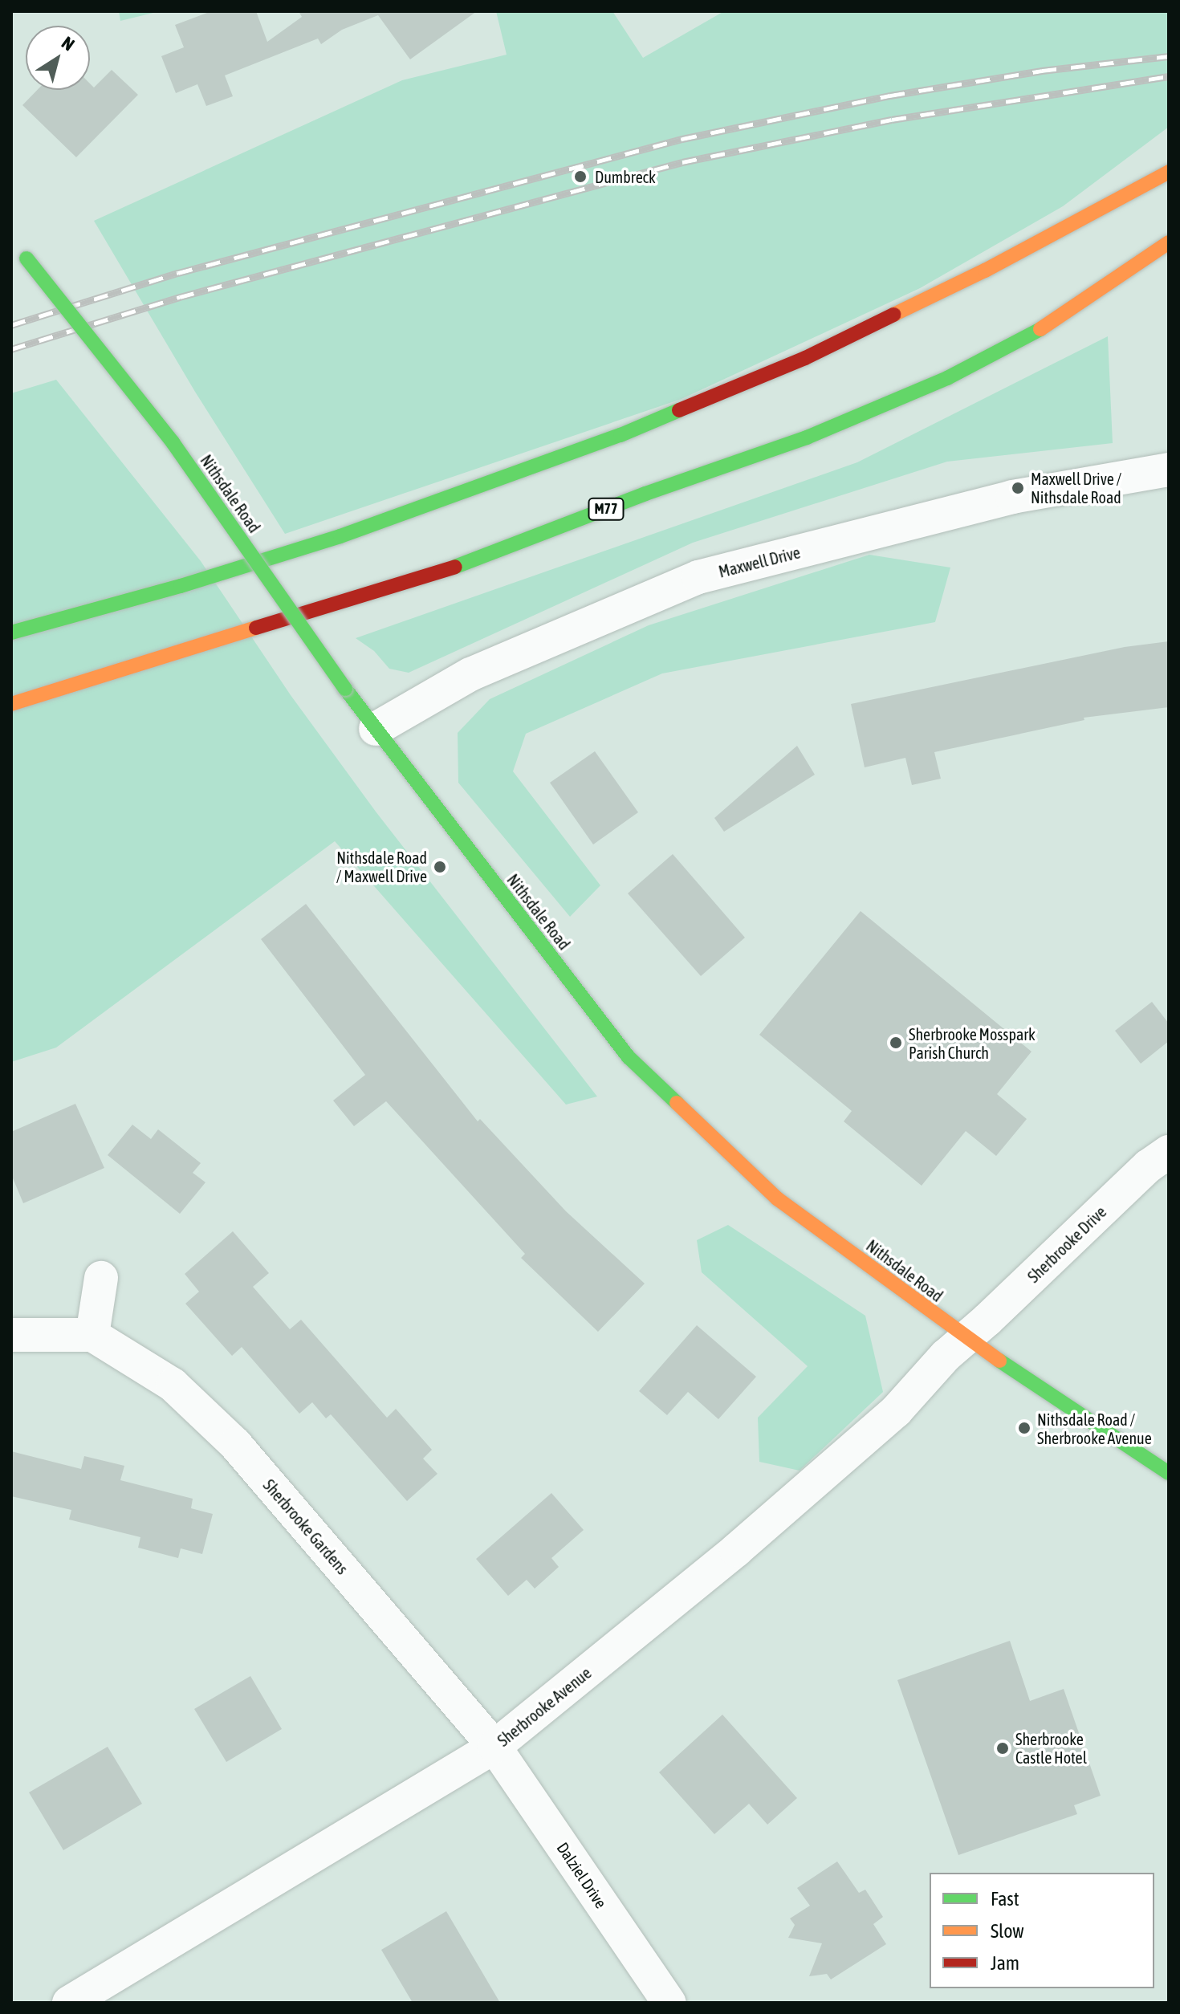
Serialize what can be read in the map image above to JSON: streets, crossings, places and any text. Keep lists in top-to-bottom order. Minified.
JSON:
{"streets":{"main road":["Nithsdale Road","M77"],"street":["Maxwell Drive","Sherbrooke Drive","Sherbrooke Gardens","Sherbrooke Avenue","Dalziel Drive"]},"crossings":[["Nithsdale Road","Maxwell Drive"],["Nithsdale Road","Sherbrooke Drive"],["Nithsdale Road","Sherbrooke Avenue"],["Sherbrooke Drive","Sherbrooke Avenue"],["Sherbrooke Gardens","Sherbrooke Avenue"],["Sherbrooke Gardens","Dalziel Drive"],["Sherbrooke Avenue","Dalziel Drive"]],"places":["Dumbreck","Maxwell Drive / Nithsdale Road","Nithsdale Road / Maxwell Drive","Sherbrooke Mosspark Parish Church","Nithsdale Road / Sherbrooke Avenue","Sherbrooke Castle Hotel"],"legend":["Fast","Slow","Jam"],"north":"top right"}
